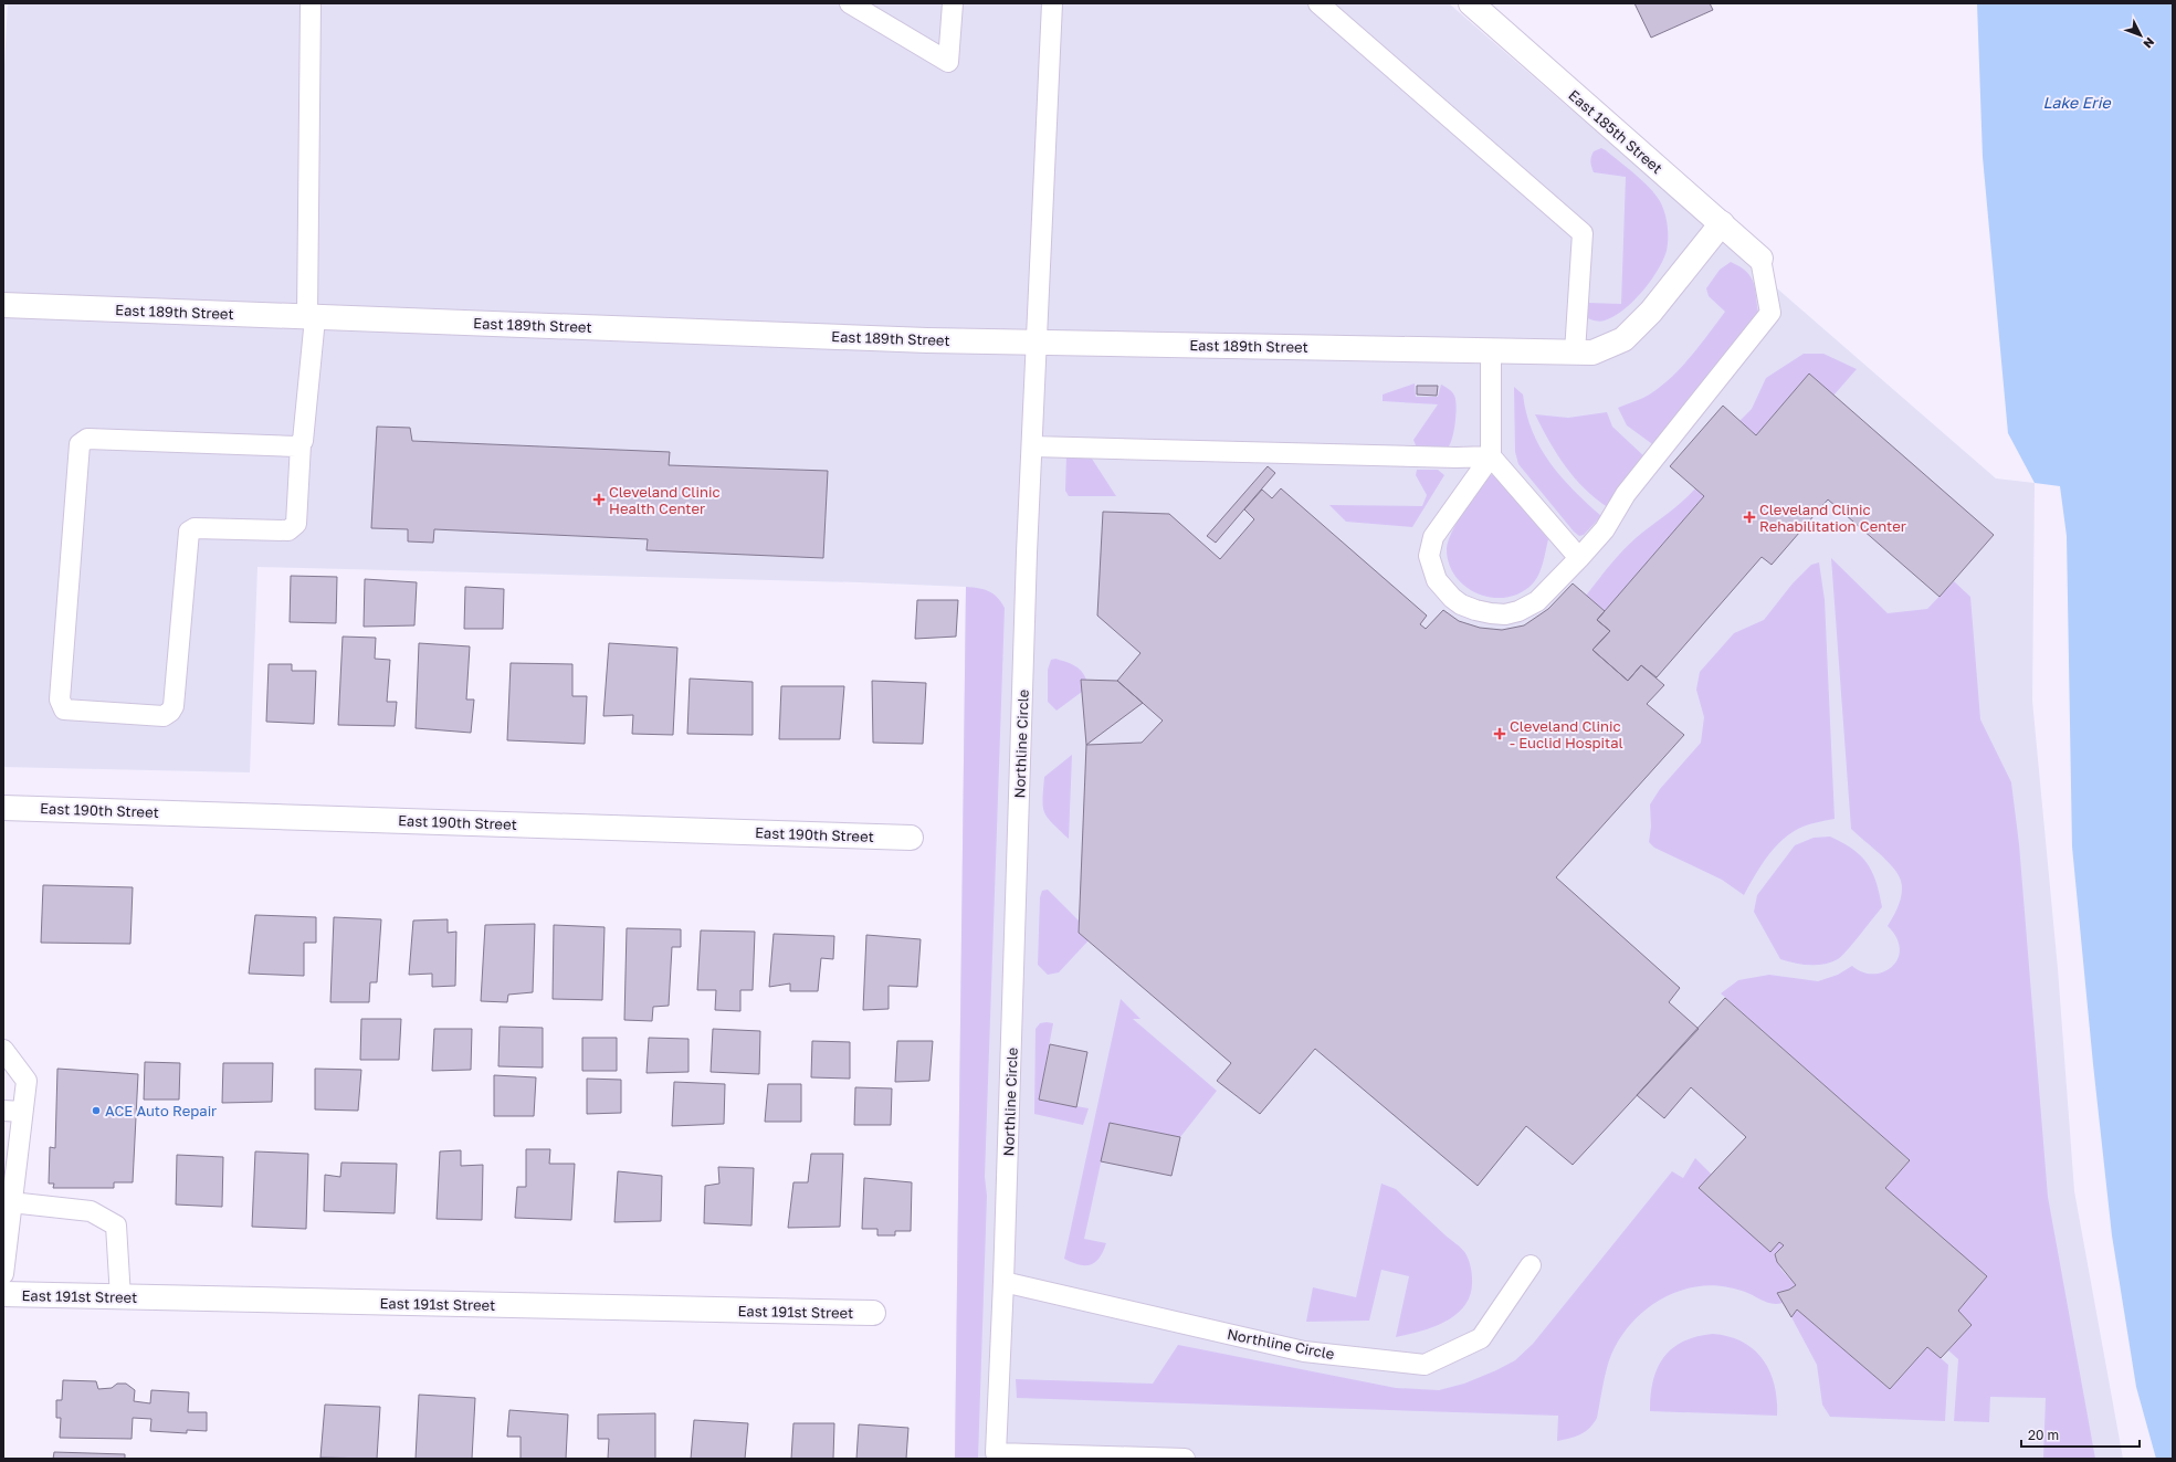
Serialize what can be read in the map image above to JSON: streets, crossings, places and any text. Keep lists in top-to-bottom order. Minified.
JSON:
{"streets":{"street":["East 185th Street","East 189th Street","East 190th Street","East 191st Street"],"lane":["Northline Circle"]},"crossings":[["East 185th Street","East 189th Street"],["East 189th Street","Northline Circle"]],"water":["Lake Erie"],"places":{"health":["Cleveland Clinic Health Center","Cleveland Clinic Rehabilitation Center","Cleveland Clinic - Euclid Hospital"],"other":["ACE Auto Repair"]},"scale_bar":"20 m","north":"bottom right"}
